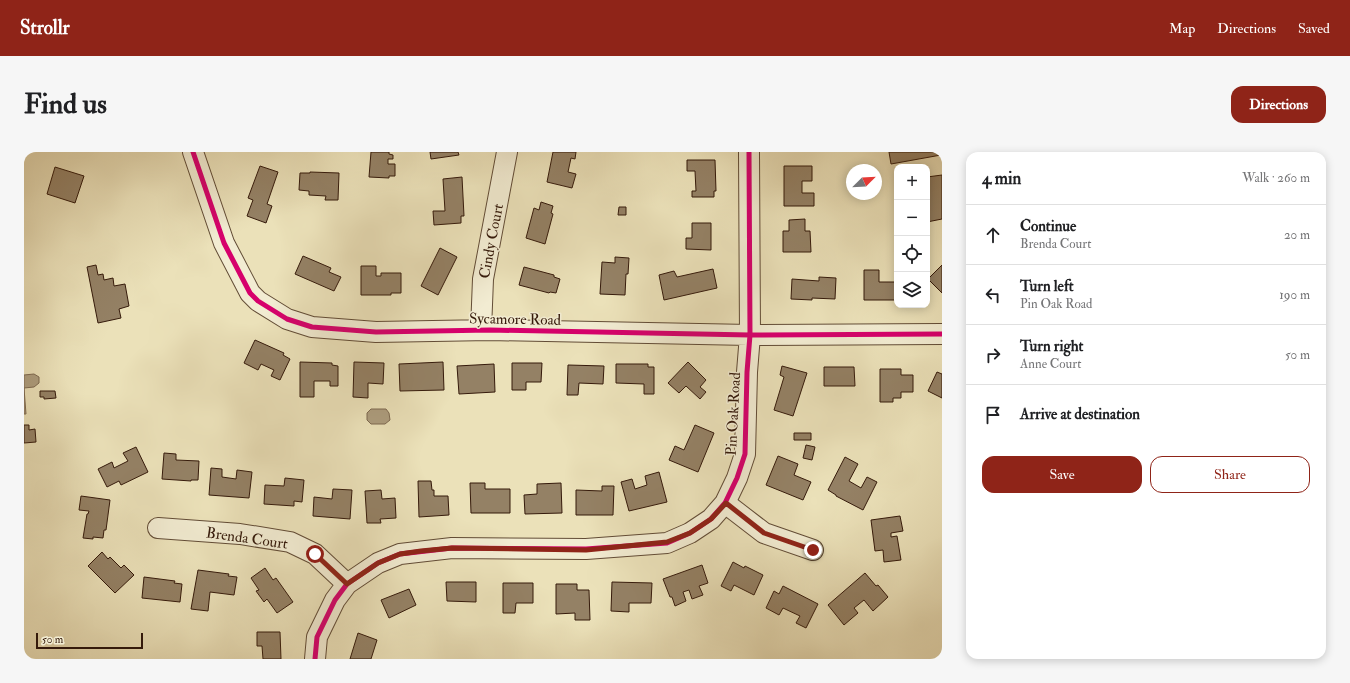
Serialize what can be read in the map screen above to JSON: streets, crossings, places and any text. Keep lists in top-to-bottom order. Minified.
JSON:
{"streets":{"street":["Cindy Court","Sycamore Road","Pin Oak Road","Brenda Court"]},"crossings":[["Cindy Court","Sycamore Road"],["Sycamore Road","Pin Oak Road"],["Pin Oak Road","Brenda Court"]],"scale_bar":"50 m","north":"top right","page":{"header":"Strollr","nav":["Map","Directions","Saved"],"buttons":["Directions",["Save","Share"]],"title":"Find us","heading":["4 min","Walk · 260 m"],"map_buttons":["+","−"],"list":[["Continue","Brenda Court","20 m"],["Turn left","Pin Oak Road","190 m"],["Turn right","Anne Court","50 m"],"Arrive at destination"],"scale":"50 m"}}
